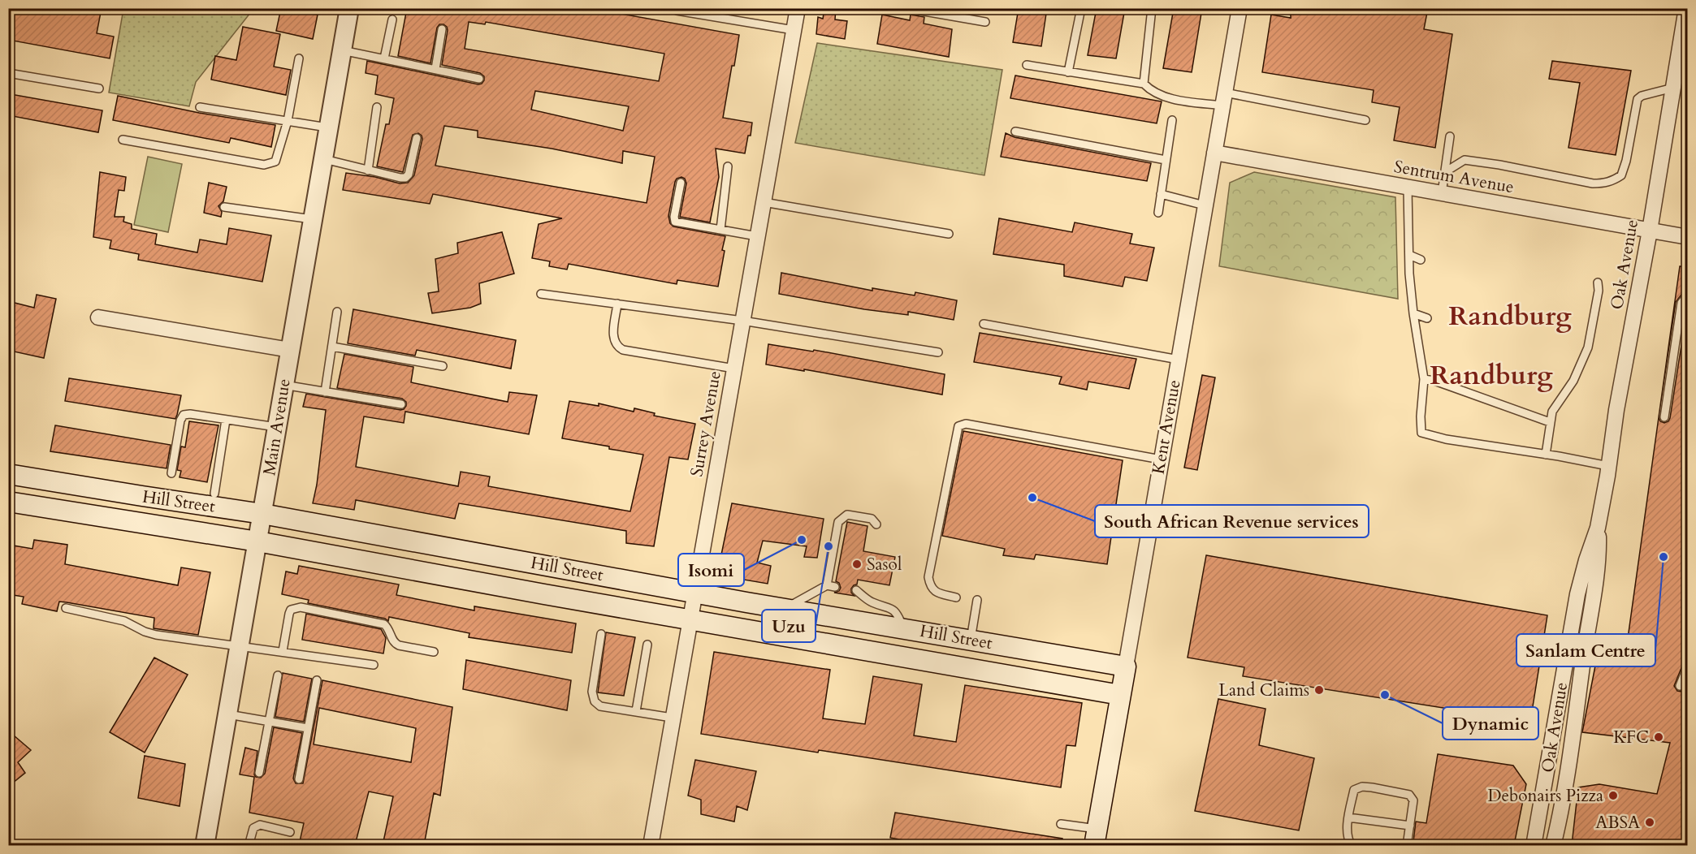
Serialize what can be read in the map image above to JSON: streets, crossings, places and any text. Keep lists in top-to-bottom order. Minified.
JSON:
{"streets":{"main road":["Kent Avenue","Hill Street"],"street":["Sentrum Avenue","Oak Avenue","Surrey Avenue","Main Avenue"]},"crossings":[["Sentrum Avenue","Oak Avenue"],["Sentrum Avenue","Kent Avenue"],["Surrey Avenue","Hill Street"],["Main Avenue","Hill Street"],["Kent Avenue","Hill Street"]],"districts":["Randburg","Randburg"],"places":["South African Revenue services","Isomi","Uzu","Sanlam Centre","Sasol","Land Claims","Dynamic","KFC","Debonairs Pizza","ABSA"]}
